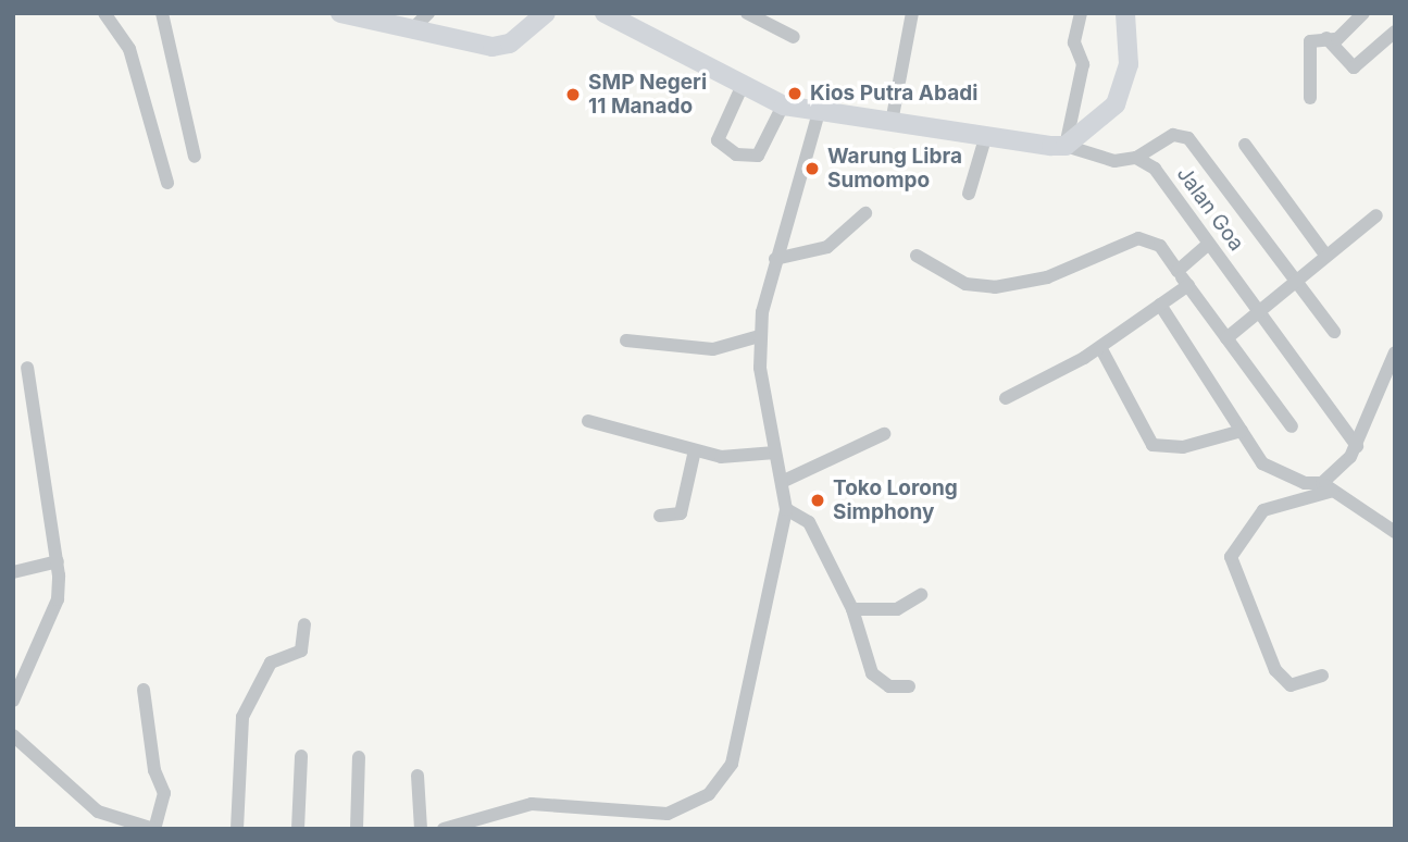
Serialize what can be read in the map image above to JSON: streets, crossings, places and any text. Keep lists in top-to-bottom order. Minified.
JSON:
{"streets":{"street":["Jalan Goa"]},"places":["Kios Putra Abadi","SMP Negeri 11 Manado","Warung Libra Sumompo","Toko Lorong Simphony"]}
